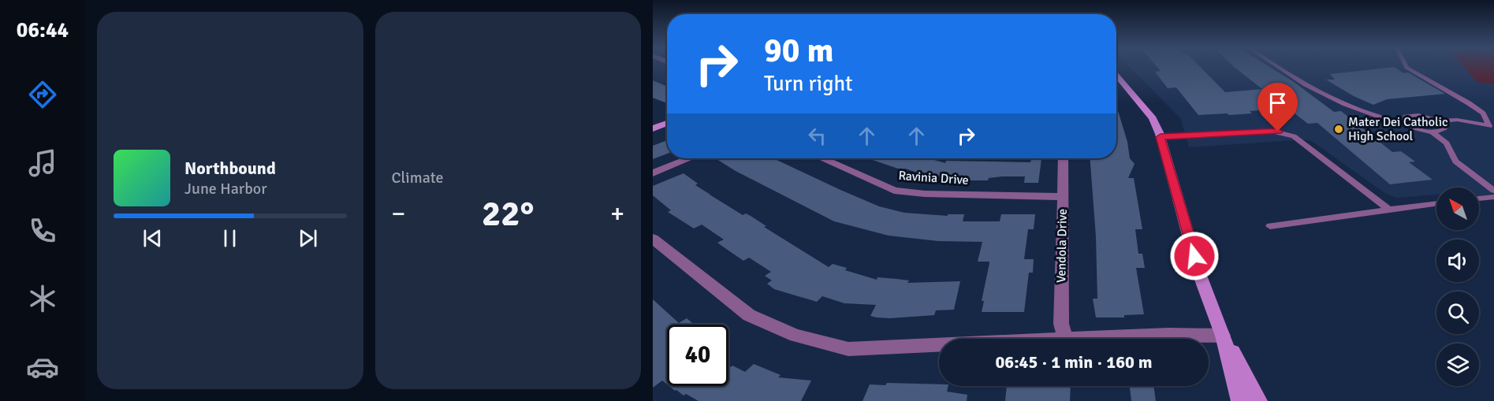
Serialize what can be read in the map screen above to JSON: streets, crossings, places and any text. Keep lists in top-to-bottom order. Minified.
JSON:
{"streets":{"street":["Ravinia Drive","Vendola Drive"]},"crossings":[["Ravinia Drive","Vendola Drive"]],"places":["Mater Dei Catholic High School"],"north":"top left","page":{"tabs":"06:44","tile":"Climate","turn":["90 m","Turn right"],"song":["Northbound","June Harbor"],"heat":["−","22°","+"],"limit":"40","trip":"06:45 · 1 min · 160 m"}}
